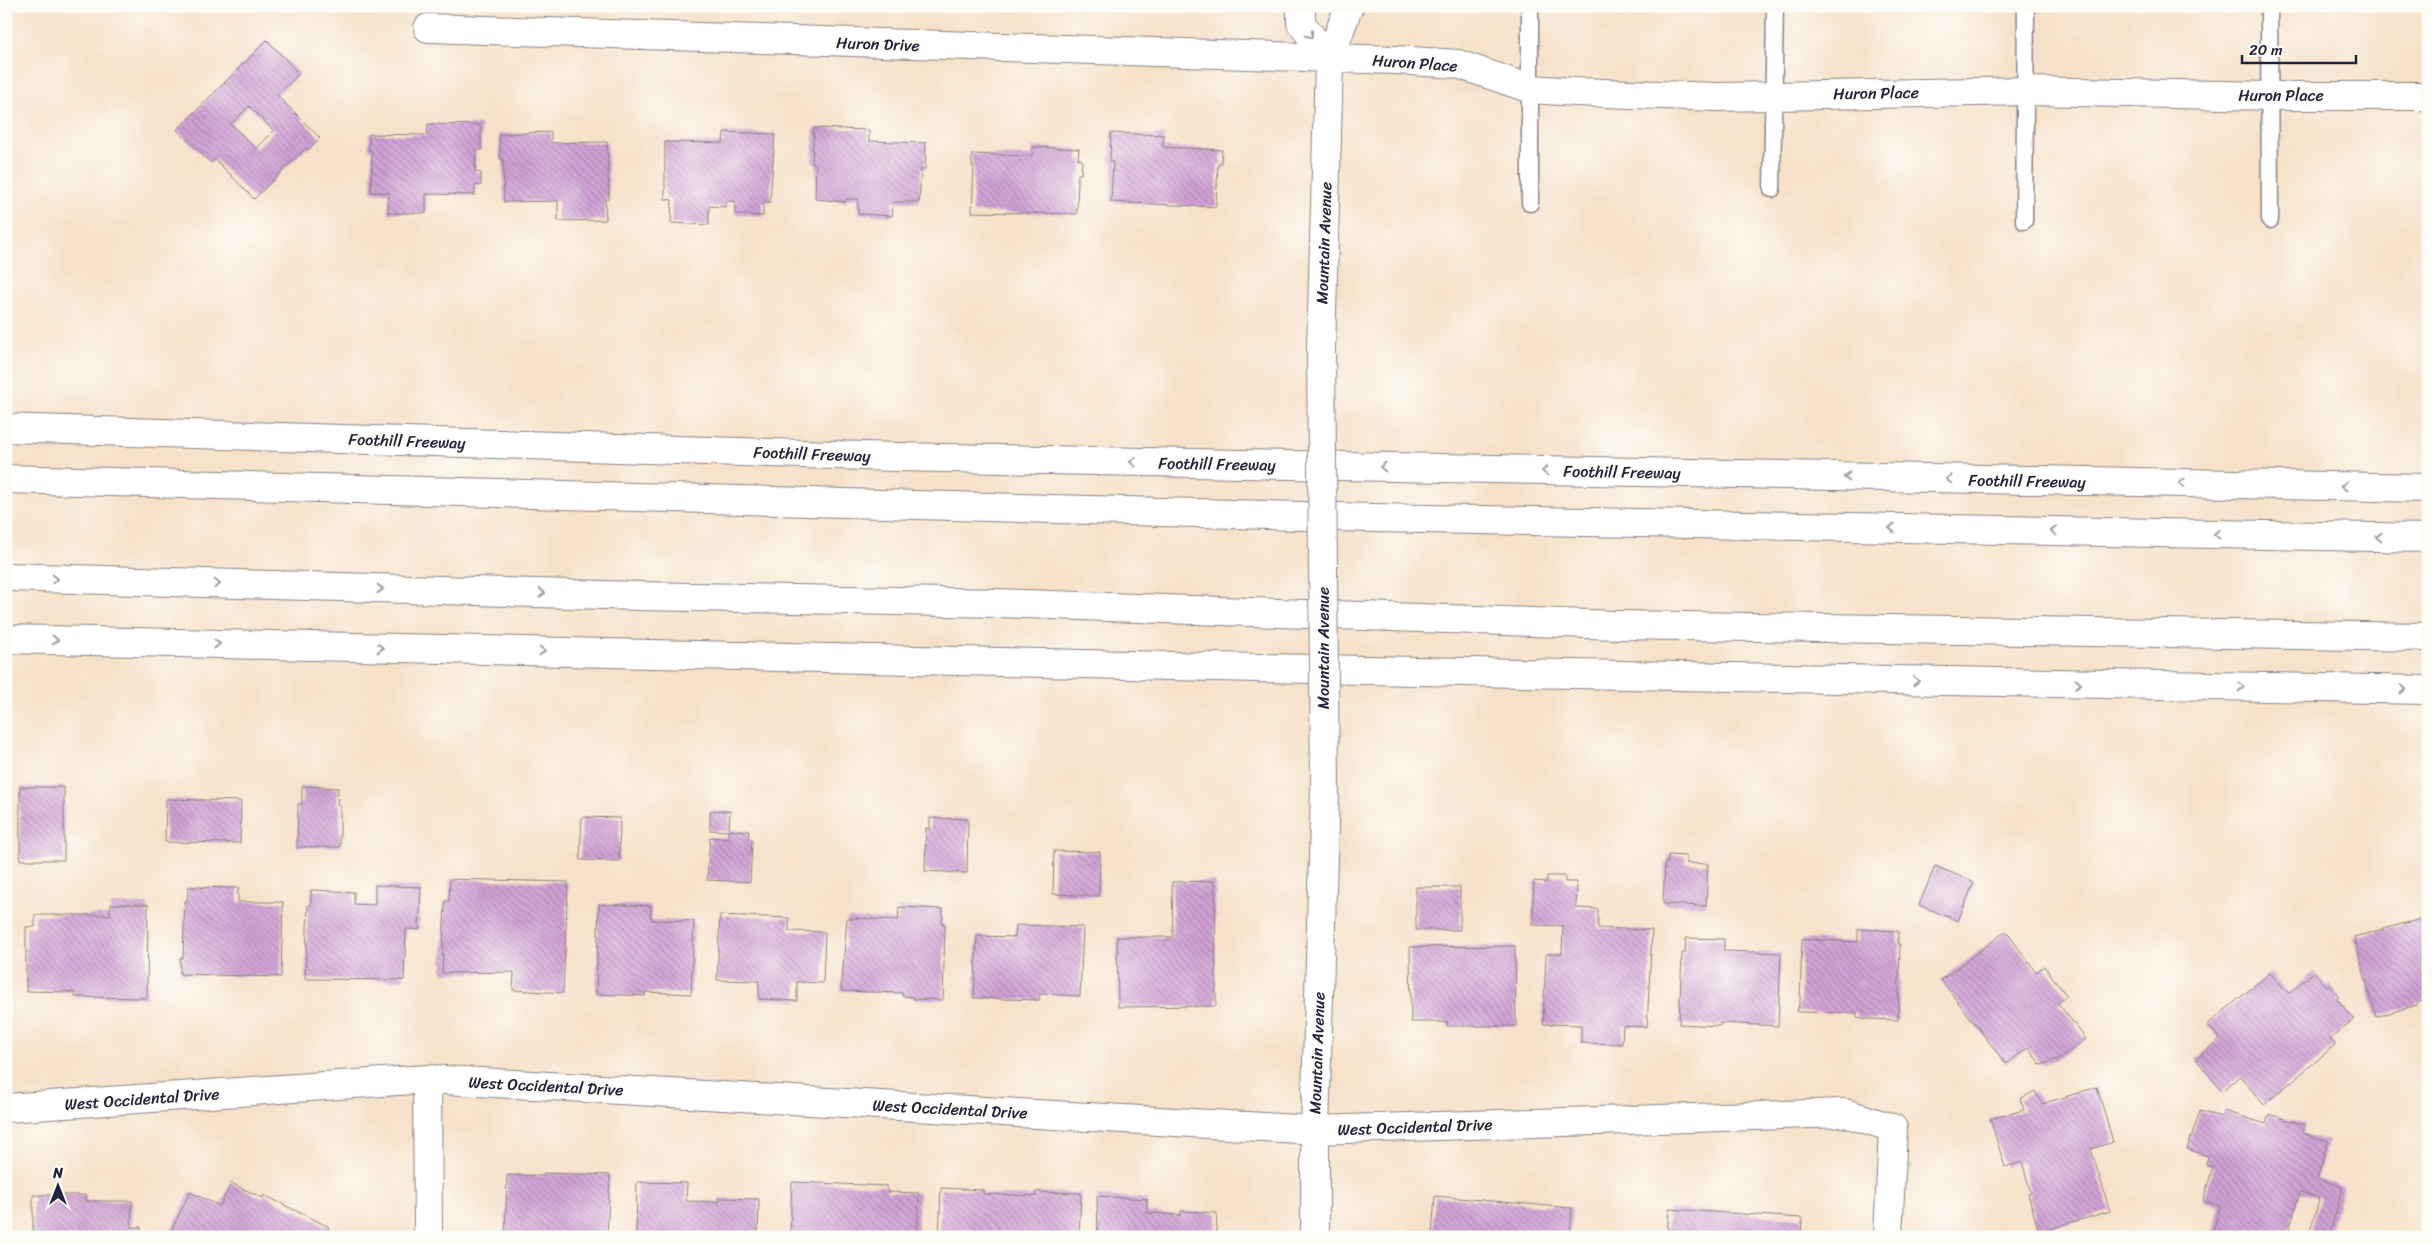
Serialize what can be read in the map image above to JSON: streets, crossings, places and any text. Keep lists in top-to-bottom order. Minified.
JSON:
{"streets":{"main road":["Huron Drive","Huron Place","Mountain Avenue","Foothill Freeway","West Occidental Drive"]},"crossings":[["Huron Drive","Huron Place"],["Huron Drive","Mountain Avenue"],["Huron Place","Mountain Avenue"],["Mountain Avenue","West Occidental Drive"]],"scale_bar":"20 m","north":"top"}
